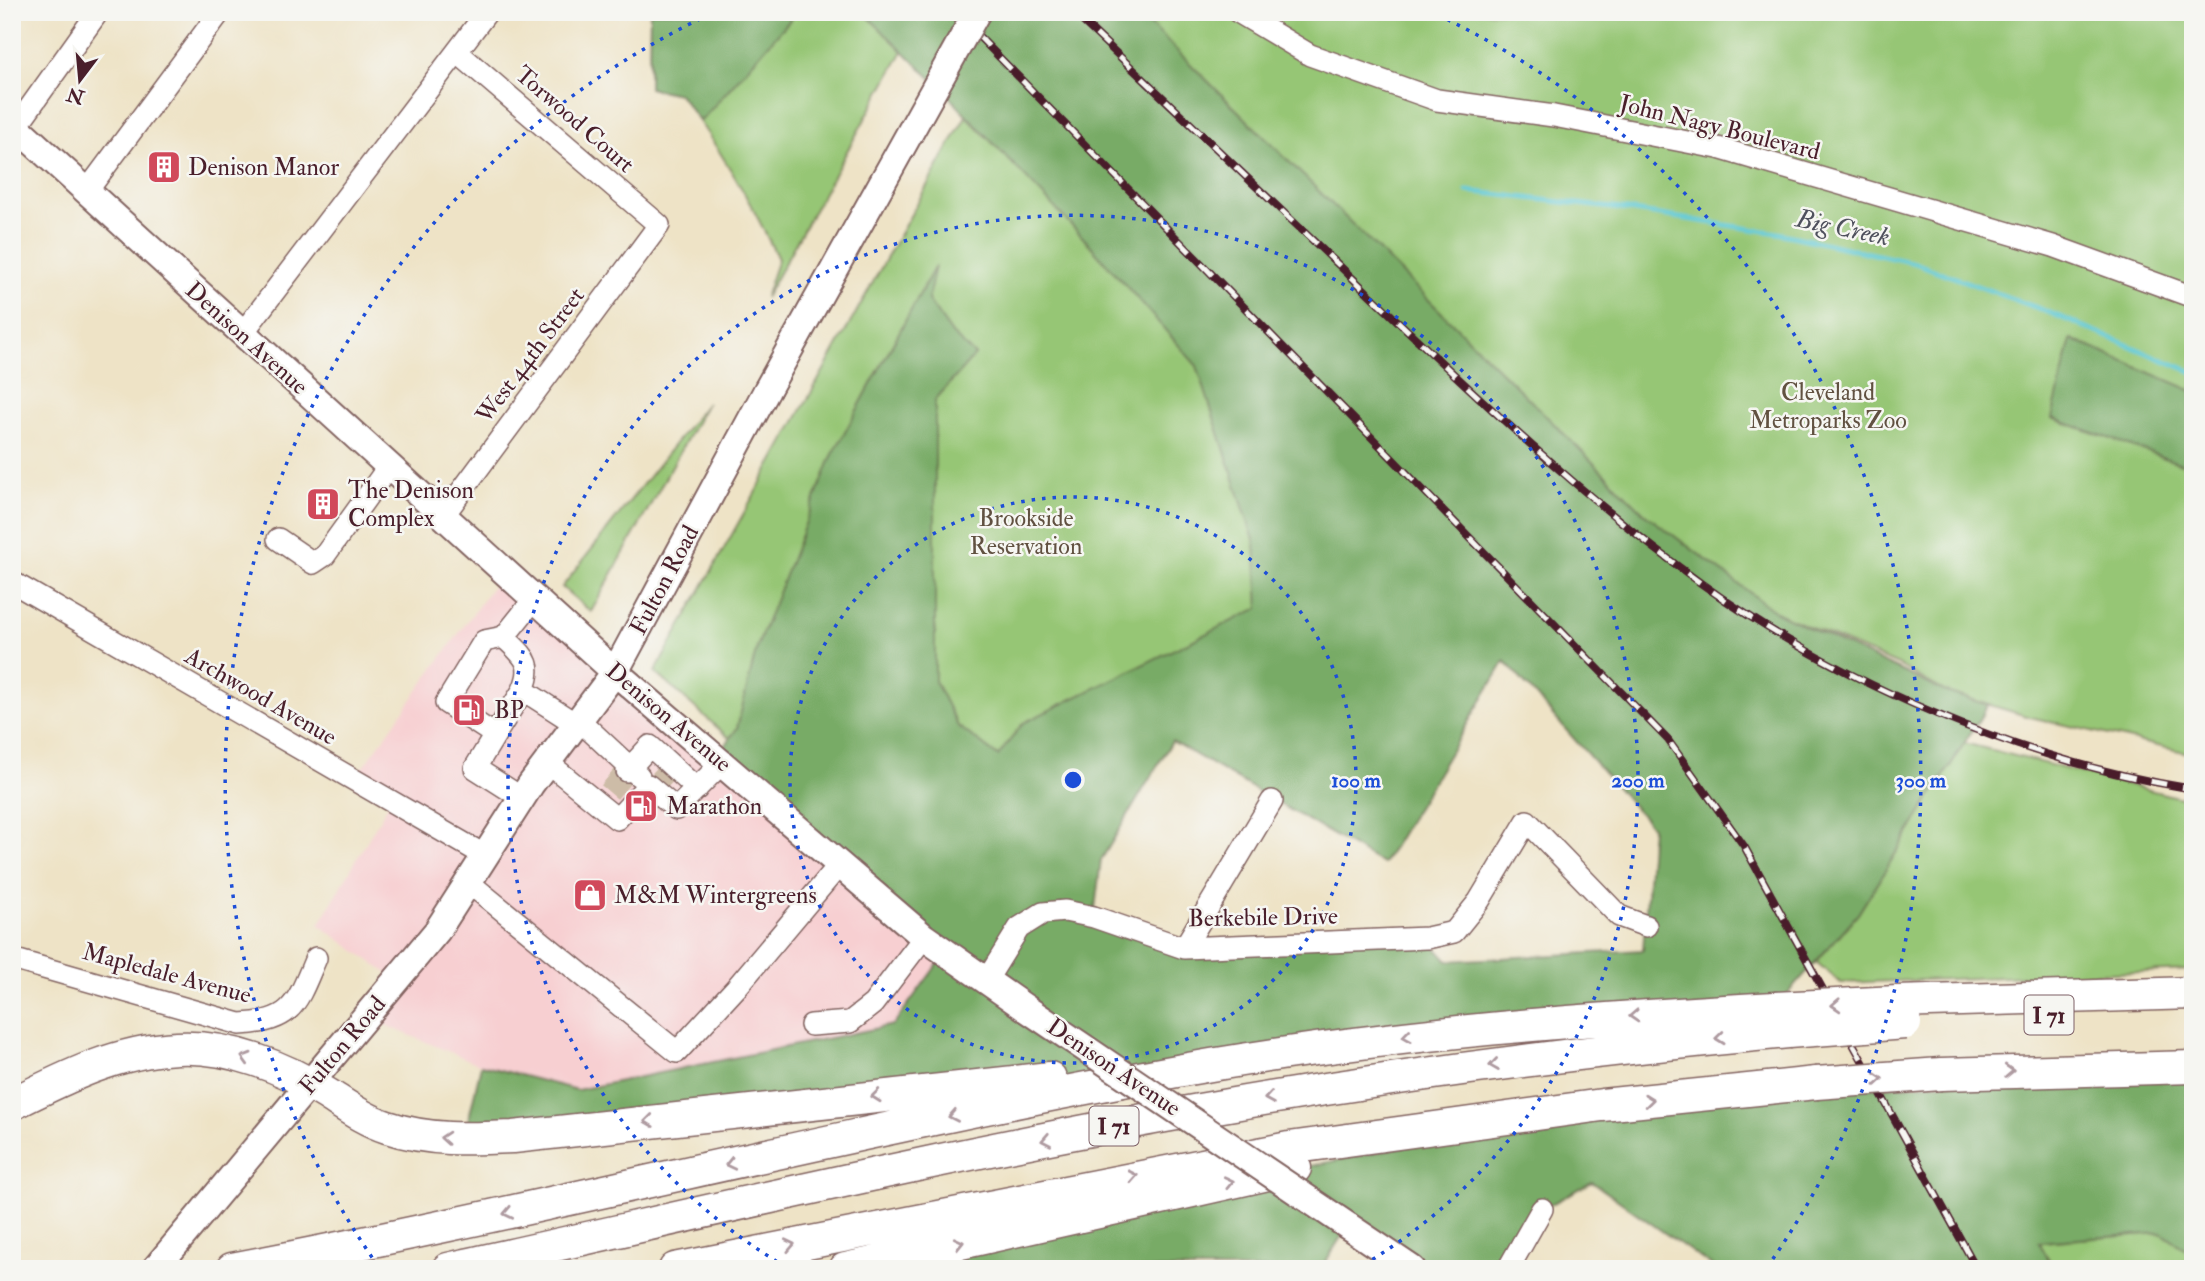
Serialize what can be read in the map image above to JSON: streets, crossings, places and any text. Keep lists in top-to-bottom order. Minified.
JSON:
{"streets":{"highway":["I 71"],"main road":["Denison Avenue","Fulton Road"],"street":["Torwood Court","John Nagy Boulevard","West 44th Street","Archwood Avenue","Berkebile Drive","Mapledale Avenue"]},"crossings":[["Torwood Court","West 44th Street"],["Denison Avenue","West 44th Street"],["Denison Avenue","Fulton Road"],["Denison Avenue","Berkebile Drive"],["Fulton Road","Archwood Avenue"]],"water":["Big Creek"],"parks":["Cleveland Metroparks Zoo","Brookside Reservation"],"places":{"building":["Denison Manor","The Denison Complex"],"fuel station":["BP","Marathon"],"shop":["M&M Wintergreens"]},"north":"bottom","rings":["100 m","200 m","300 m"]}
